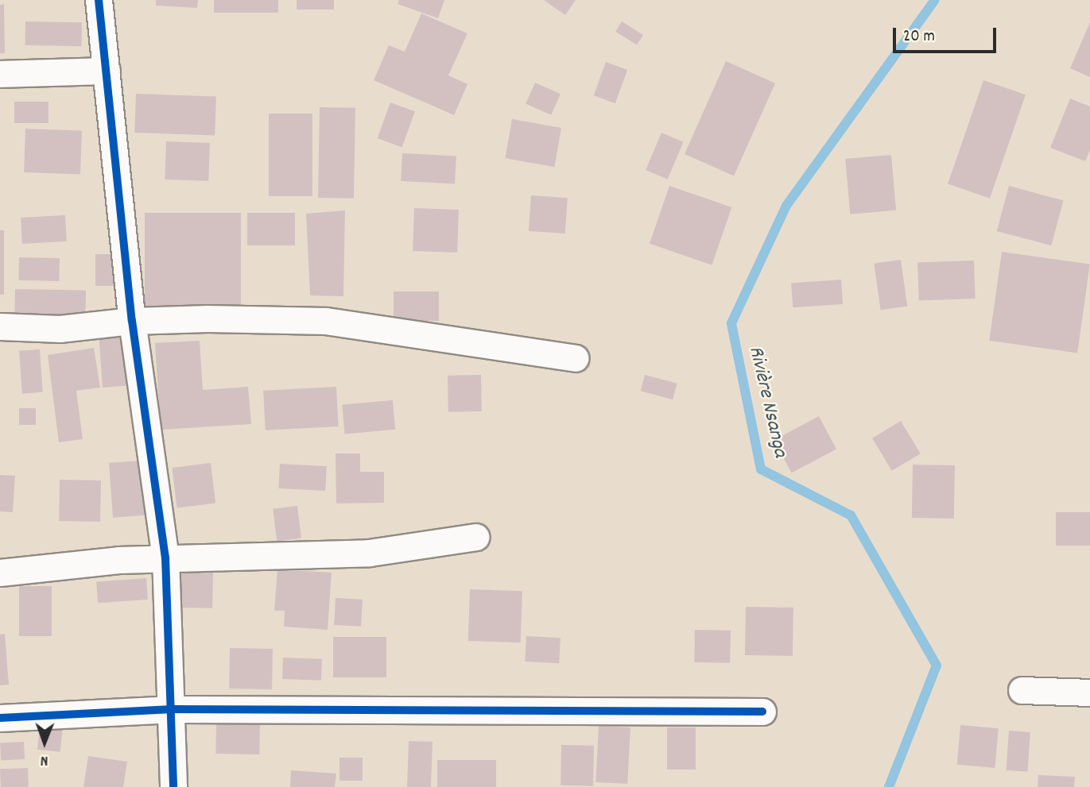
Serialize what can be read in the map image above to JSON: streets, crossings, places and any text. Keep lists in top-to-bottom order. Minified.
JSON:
{"water":["Rivière Nsanga"],"scale_bar":"20 m","north":"bottom"}
